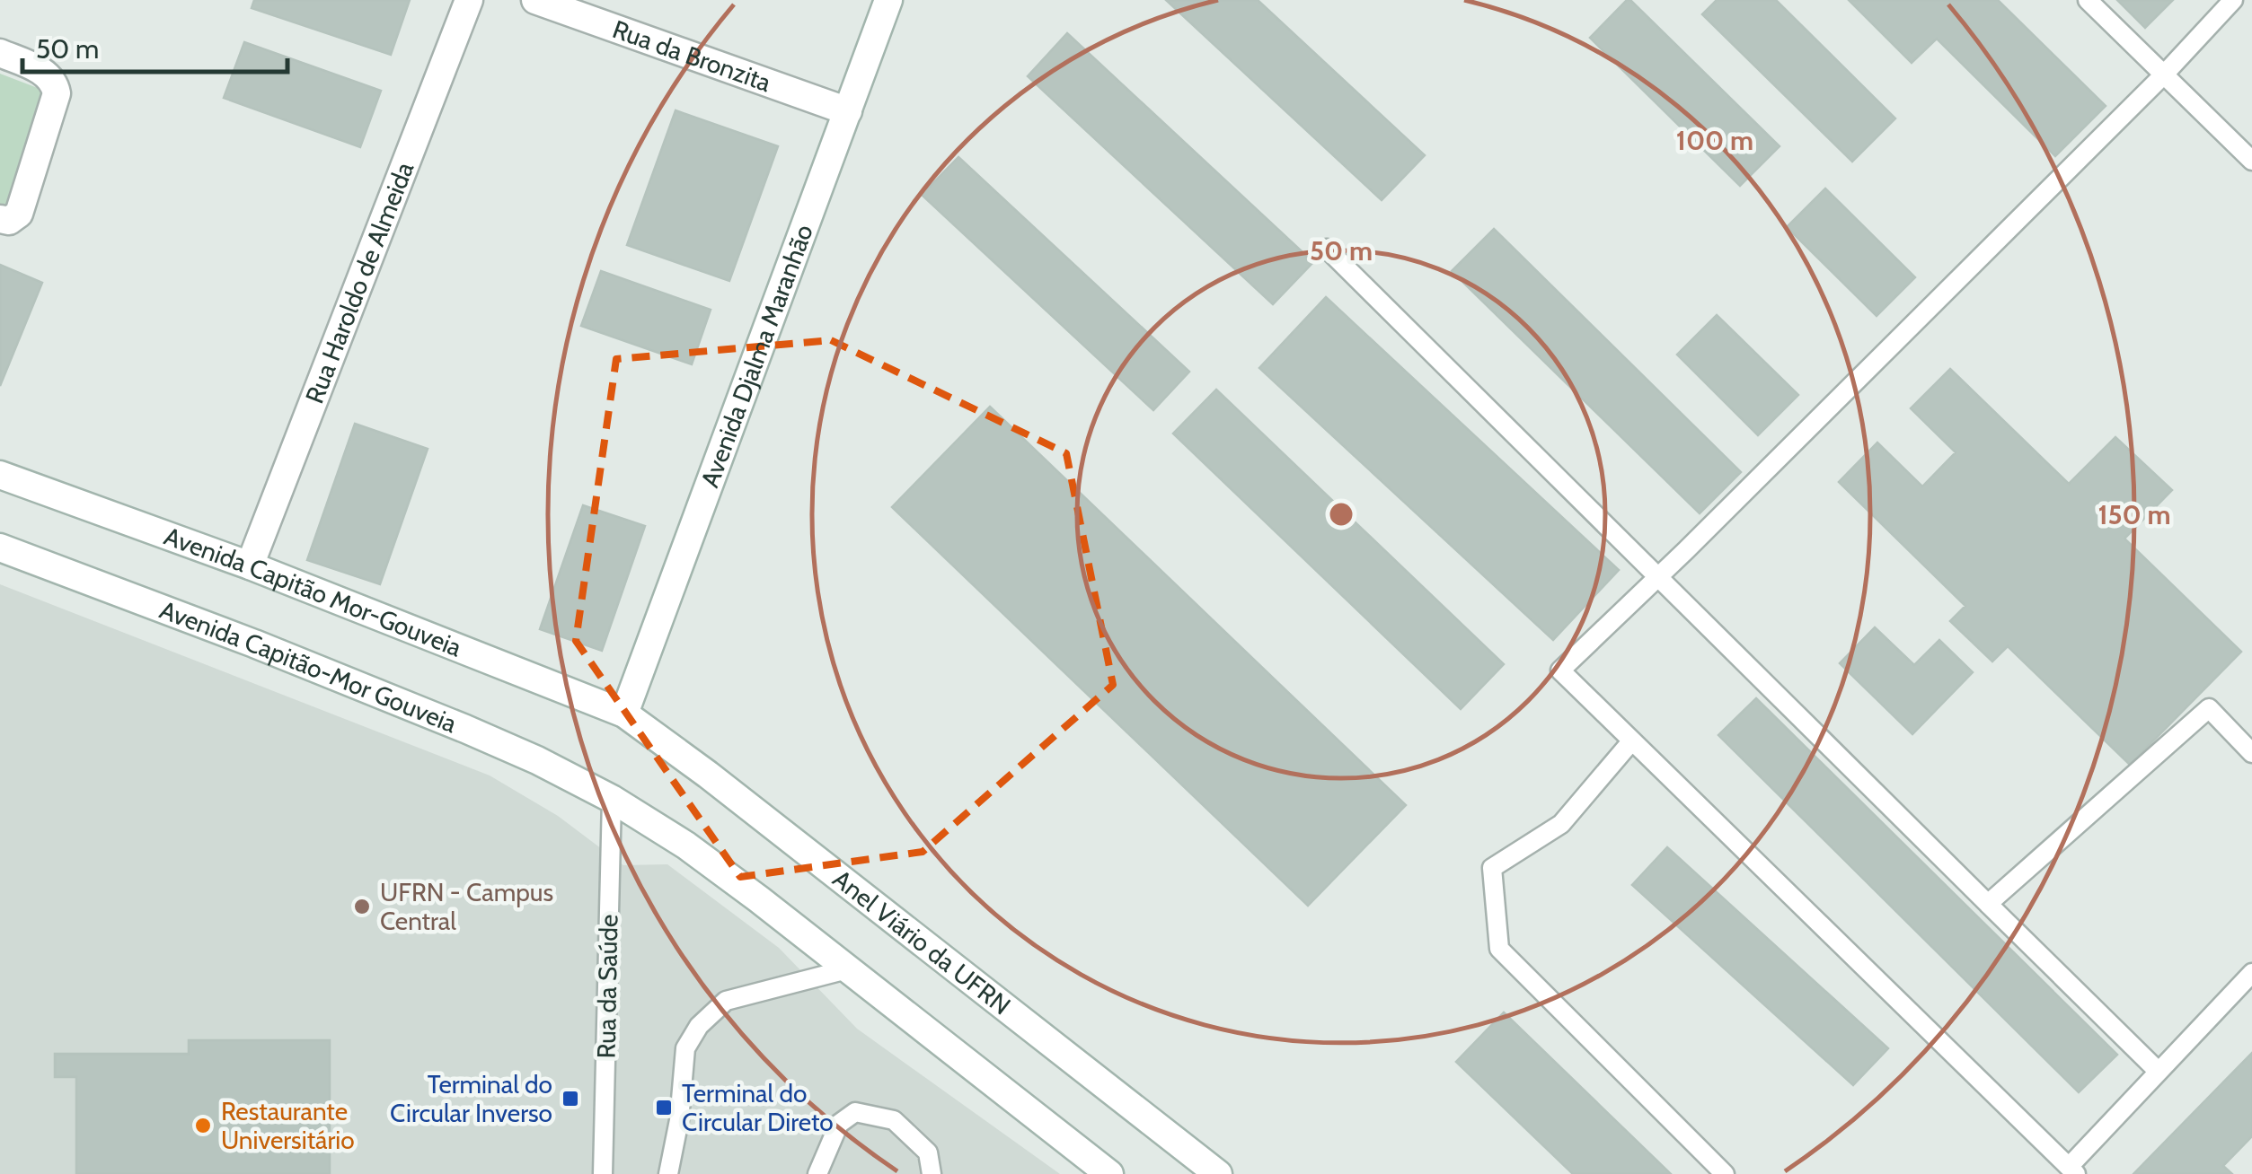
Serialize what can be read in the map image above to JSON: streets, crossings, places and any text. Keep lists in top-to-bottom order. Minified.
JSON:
{"streets":{"main road":["Rua da Bronzita","Rua Haroldo de Almeida","Avenida Djalma Maranhão","Avenida Capitão Mor-Gouveia","Avenida Capitão-Mor Gouveia","Anel Viário da UFRN"],"lane":["Rua da Saúde"]},"crossings":[["Rua da Bronzita","Avenida Djalma Maranhão"],["Rua Haroldo de Almeida","Avenida Capitão Mor-Gouveia"],["Avenida Djalma Maranhão","Avenida Capitão Mor-Gouveia"],["Avenida Djalma Maranhão","Anel Viário da UFRN"],["Avenida Capitão Mor-Gouveia","Anel Viário da UFRN"],["Avenida Capitão-Mor Gouveia","Rua da Saúde"]],"places":{"other":["UFRN - Campus Central","Restaurante Universitário"],"transit":["Terminal do Circular Inverso","Terminal do Circular Direto"]},"scale_bar":"50 m","rings":["100 m","50 m","150 m"]}
